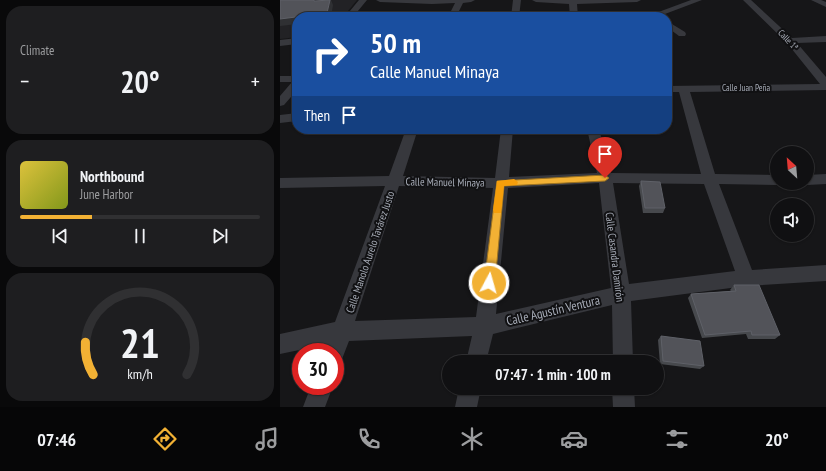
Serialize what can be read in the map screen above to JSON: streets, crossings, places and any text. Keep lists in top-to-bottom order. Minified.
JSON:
{"streets":{"street":["Calle 1ª","Calle Juan Peña","Calle Manuel Minaya","Calle Manolo Aurelo Tavárez Justo","Calle Casandra Damirón","Calle Agustín Ventura"]},"crossings":[["Calle Manuel Minaya","Calle Manolo Aurelo Tavárez Justo"],["Calle Manuel Minaya","Calle Casandra Damirón"],["Calle Manolo Aurelo Tavárez Justo","Calle Agustín Ventura"],["Calle Casandra Damirón","Calle Agustín Ventura"]],"north":"top left","page":{"tile":"Climate","turn":["50 m","Calle Manuel Minaya"],"heat":["−","20°","+"],"then":"Then","song":["Northbound","June Harbor"],"limit":"30","trip":"07:47 · 1 min · 100 m","tabs":["07:46","20°"],"gauge":["21","km/h"]}}
